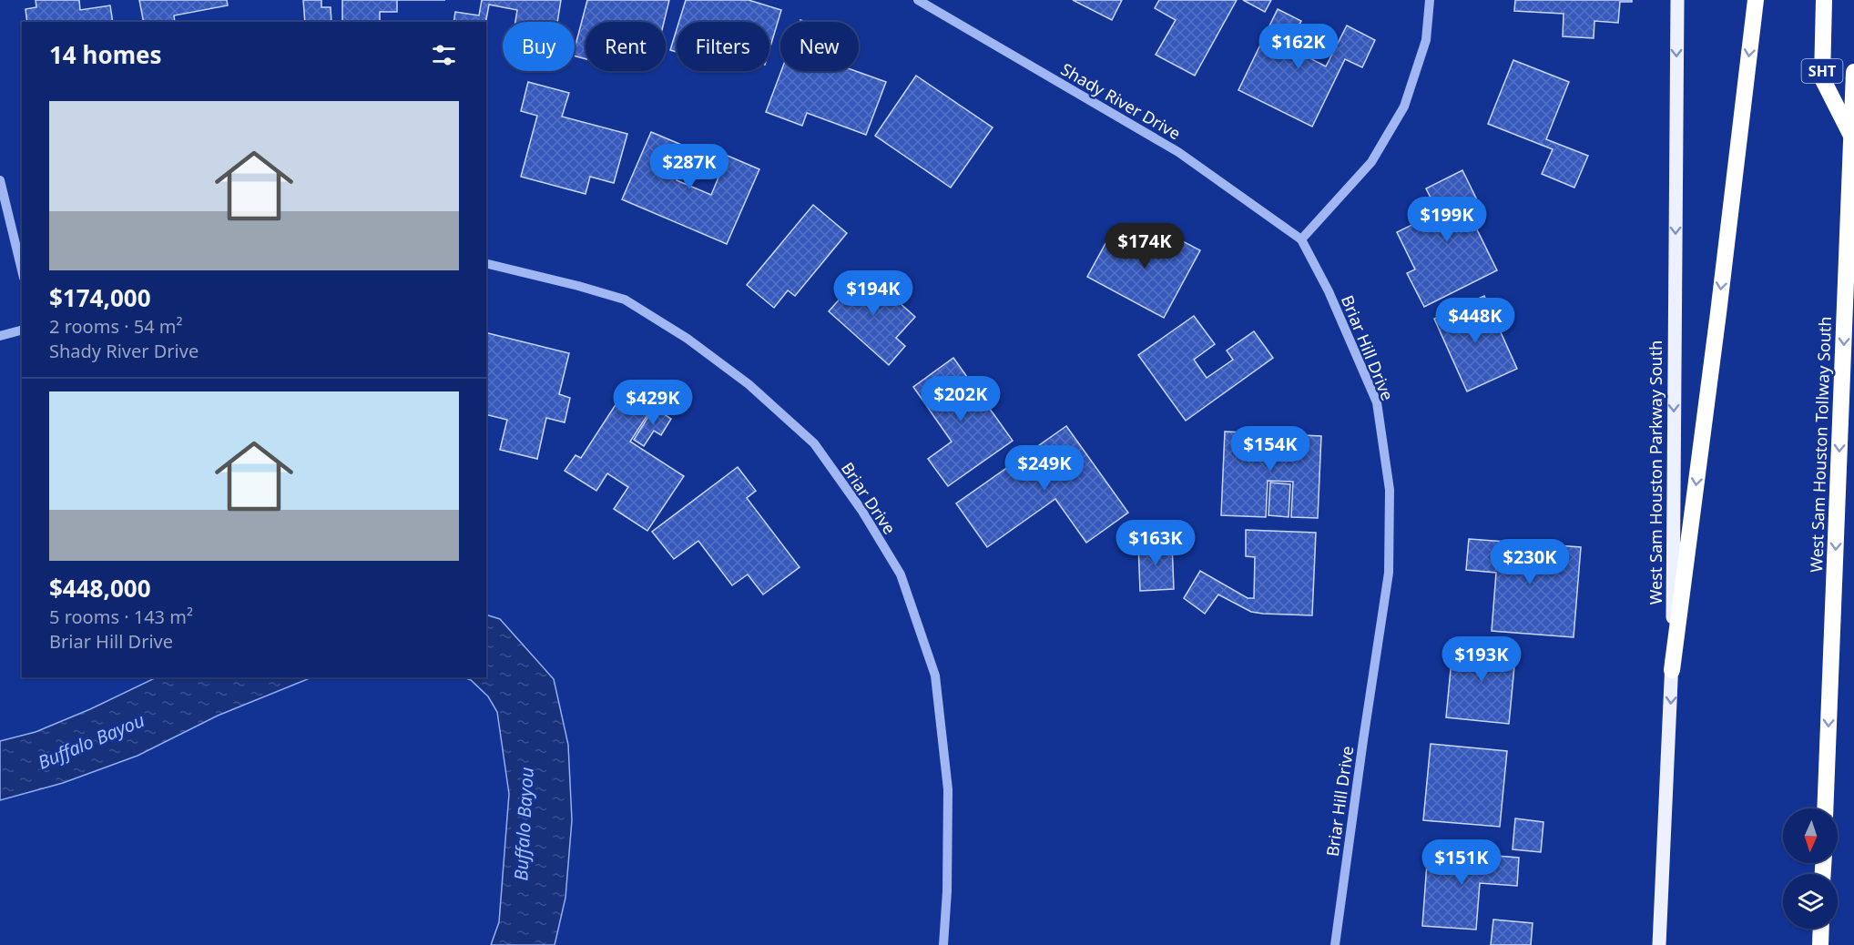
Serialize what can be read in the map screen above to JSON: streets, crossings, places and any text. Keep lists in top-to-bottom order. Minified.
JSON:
{"streets":{"highway":["SHT","West Sam Houston Tollway South"],"main road":["West Sam Houston Parkway South"],"street":["Shady River Drive","Briar Hill Drive","Briar Drive"]},"crossings":[["SHT","West Sam Houston Tollway South"],["Shady River Drive","Briar Hill Drive"]],"one_way":["West Sam Houston Parkway South"],"water":["Buffalo Bayou"],"north":"bottom","page":{"chip":["Buy","Rent","Filters","New"],"heading":"14 homes","price":["$162K","$287K","$199K","$174K","$194K","$448K","$202K","$429K","$154K","$249K","$163K","$230K","$193K","$151K"],"list":[{"name":"$174,000","note":"2 rooms · 54 m² · Shady River Drive"},{"name":"$448,000","note":"5 rooms · 143 m² · Briar Hill Drive"}]}}
